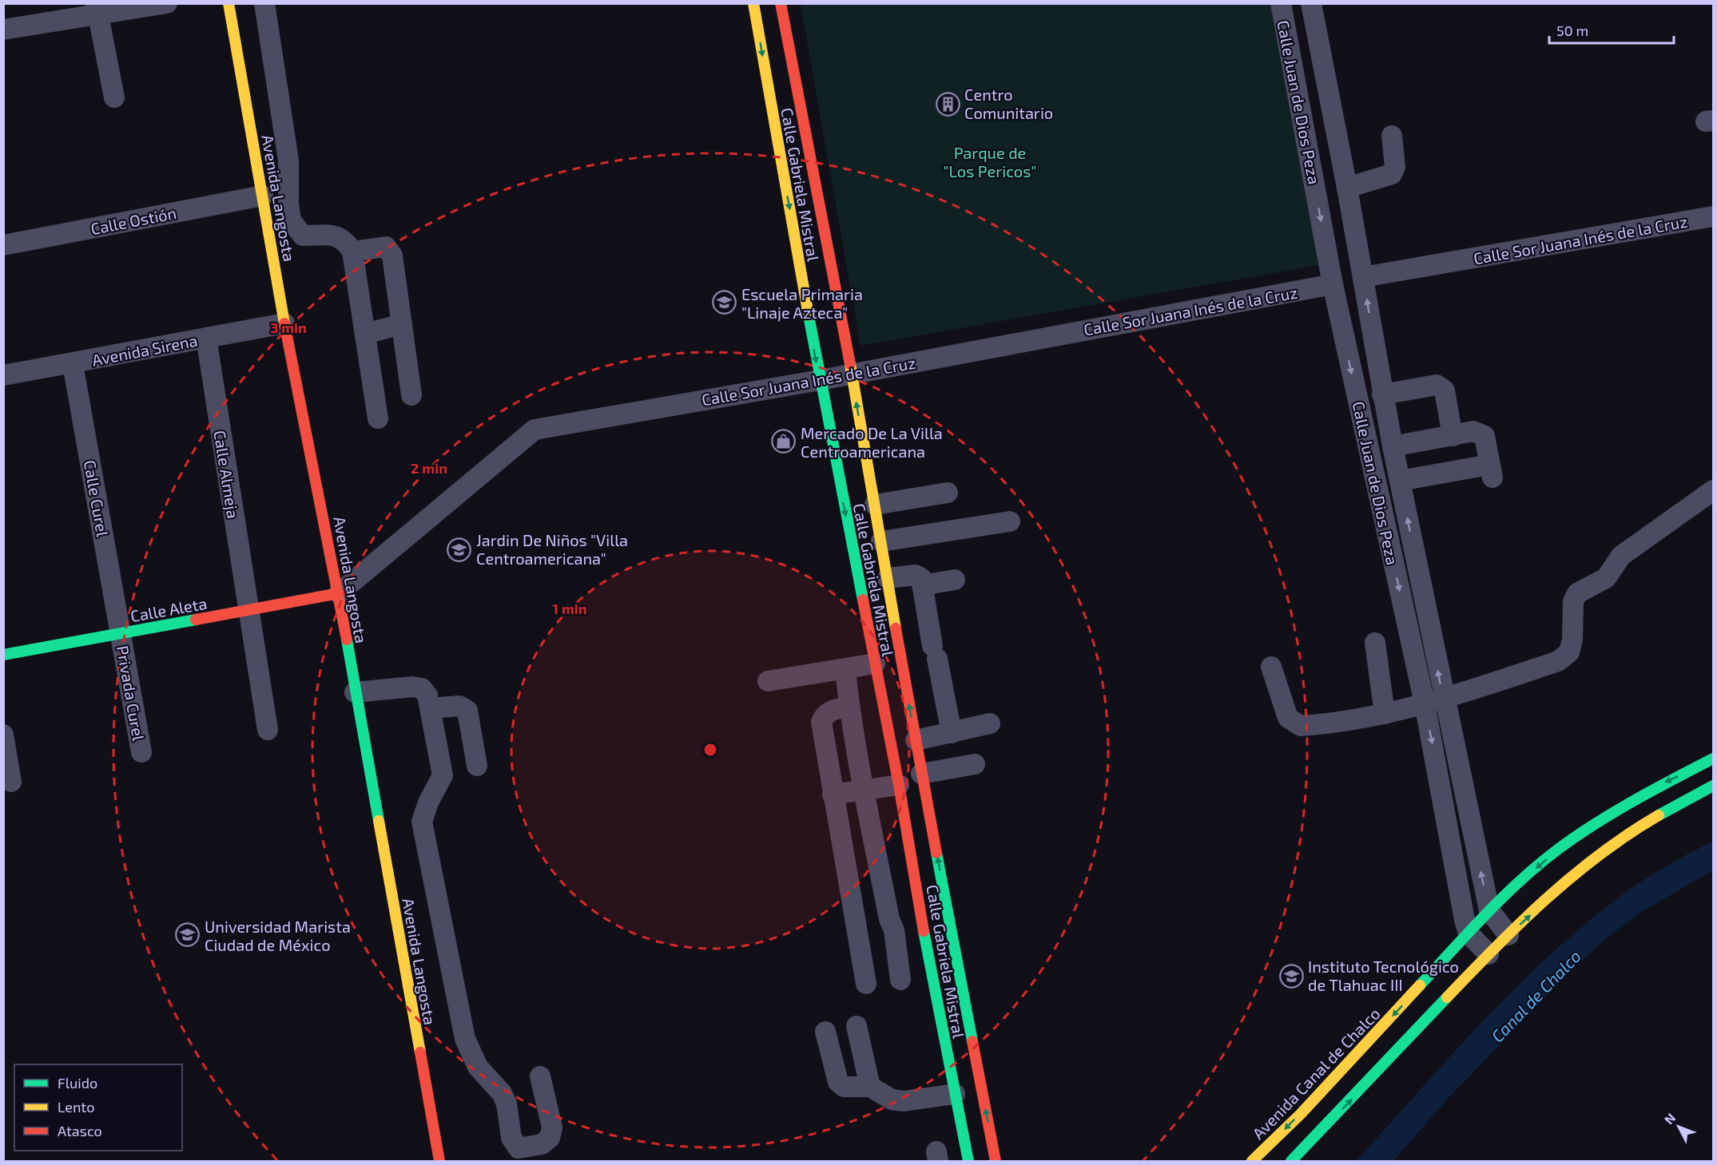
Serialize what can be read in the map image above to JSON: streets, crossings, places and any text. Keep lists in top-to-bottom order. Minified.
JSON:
{"streets":{"street":["Calle Juan de Dios Peza","Calle Gabriela Mistral","Avenida Langosta","Calle Ostión","Calle Sor Juana Inés de la Cruz","Avenida Sirena","Calle Almeja","Calle Curel","Calle Aleta","Privada Curel","Avenida Canal de Chalco"]},"crossings":[["Calle Juan de Dios Peza","Calle Sor Juana Inés de la Cruz"],["Calle Juan de Dios Peza","Avenida Canal de Chalco"],["Calle Gabriela Mistral","Calle Sor Juana Inés de la Cruz"],["Avenida Langosta","Calle Ostión"],["Avenida Langosta","Calle Sor Juana Inés de la Cruz"],["Avenida Langosta","Avenida Sirena"],["Avenida Langosta","Calle Aleta"],["Calle Sor Juana Inés de la Cruz","Calle Aleta"],["Avenida Sirena","Calle Almeja"],["Avenida Sirena","Calle Curel"],["Calle Almeja","Calle Aleta"],["Calle Curel","Calle Aleta"],["Calle Curel","Privada Curel"],["Calle Aleta","Privada Curel"]],"water":["Canal de Chalco"],"parks":["Parque de \"Los Pericos\""],"places":{"building":["Centro Comunitario"],"school or university":["Escuela Primaria \"Linaje Azteca\"","Jardin De Niños \"Villa Centroamericana\"","Universidad Marista Ciudad de México","Instituto Tecnológico de Tlahuac III"],"shop":["Mercado De La Villa Centroamericana"]},"legend":["Fluido","Lento","Atasco"],"scale_bar":"50 m","north":"top left","rings":["3 min","2 min","1 min"]}
